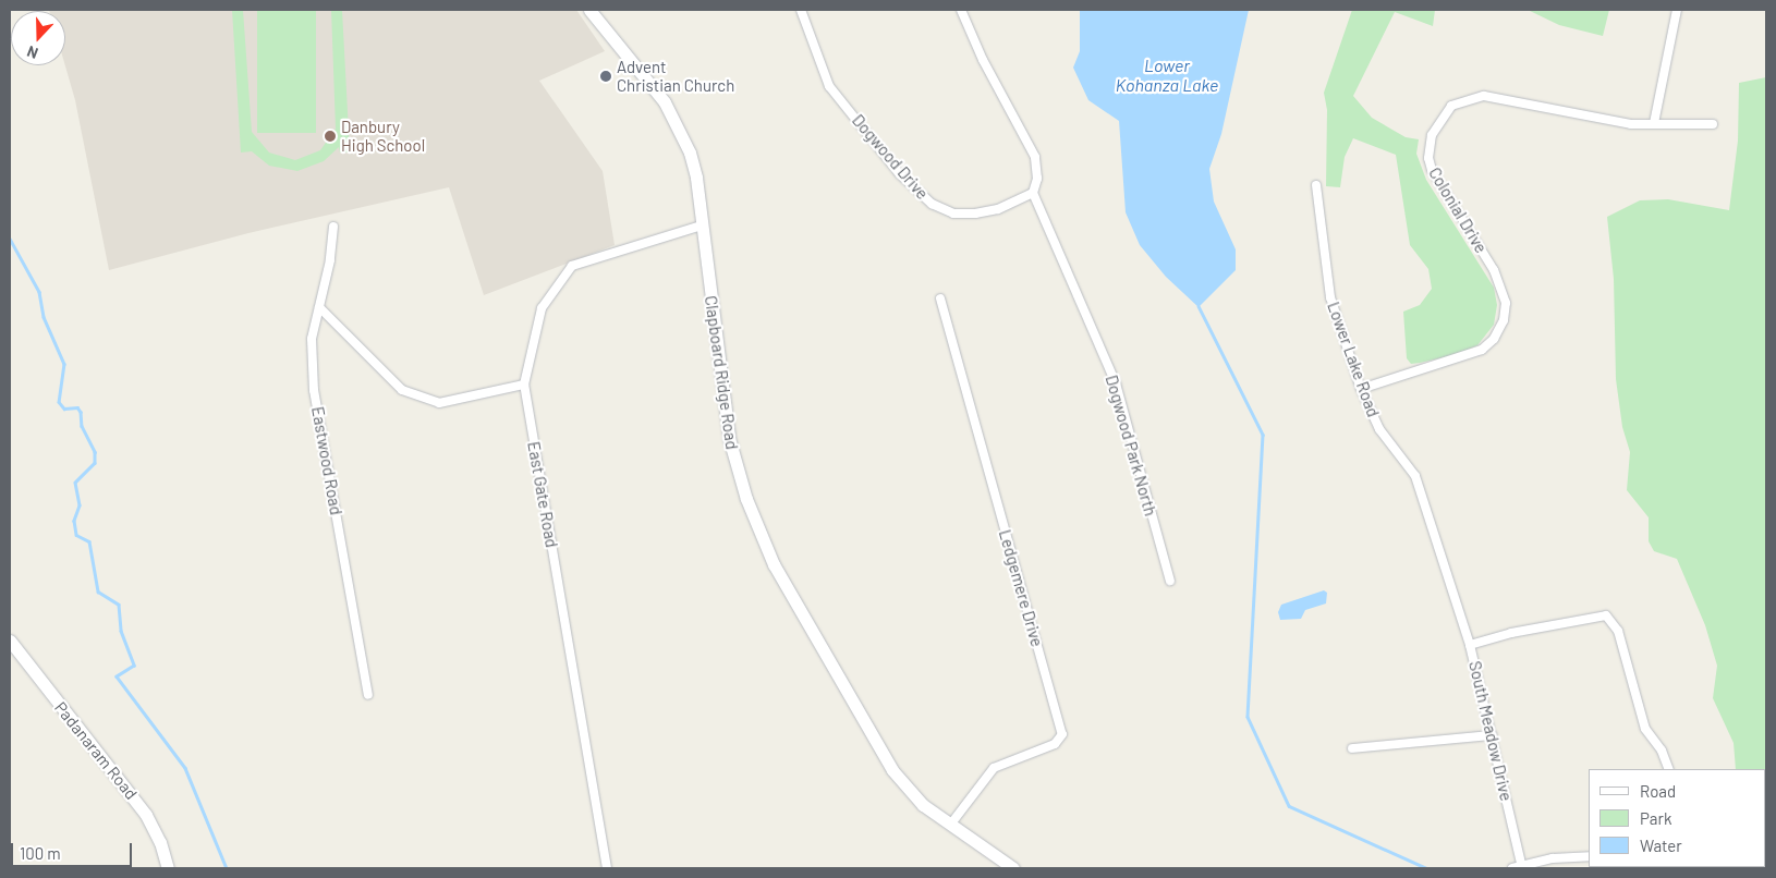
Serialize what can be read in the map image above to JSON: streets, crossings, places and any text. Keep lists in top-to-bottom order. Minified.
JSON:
{"streets":{"main road":["Clapboard Ridge Road","Padanaram Road"],"street":["Dogwood Drive","Colonial Drive","Lower Lake Road","Dogwood Park North","Eastwood Road","East Gate Road","Ledgemere Drive","South Meadow Drive"]},"crossings":[["Dogwood Drive","Dogwood Park North"],["Colonial Drive","Lower Lake Road"],["Lower Lake Road","South Meadow Drive"],["Clapboard Ridge Road","East Gate Road"],["Clapboard Ridge Road","Ledgemere Drive"]],"water":["Lower Kohanza Lake"],"places":["Advent Christian Church","Danbury High School"],"legend":["Road","Park","Water"],"scale_bar":"100 m","north":"bottom"}
